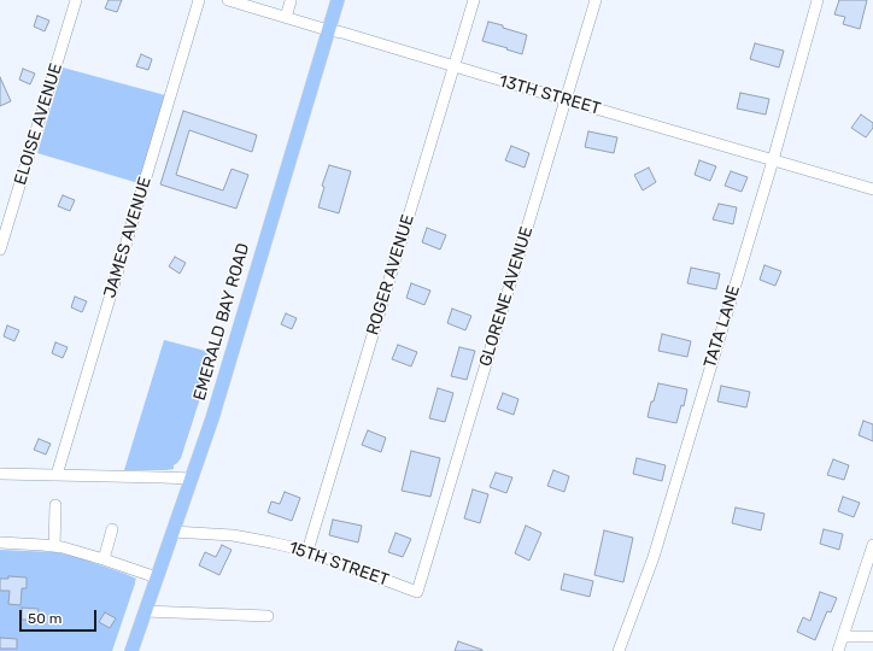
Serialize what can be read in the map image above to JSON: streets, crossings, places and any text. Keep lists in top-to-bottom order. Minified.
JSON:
{"streets":{"main road":["EMERALD BAY ROAD"],"street":["13TH STREET","ELOISE AVENUE","JAMES AVENUE","ROGER AVENUE","GLORENE AVENUE","TATA LANE","15TH STREET"]},"crossings":[["13TH STREET","ROGER AVENUE"],["13TH STREET","GLORENE AVENUE"],["13TH STREET","EMERALD BAY ROAD"],["13TH STREET","TATA LANE"],["ROGER AVENUE","15TH STREET"],["GLORENE AVENUE","15TH STREET"],["EMERALD BAY ROAD","15TH STREET"]],"scale_bar":"50 m"}
